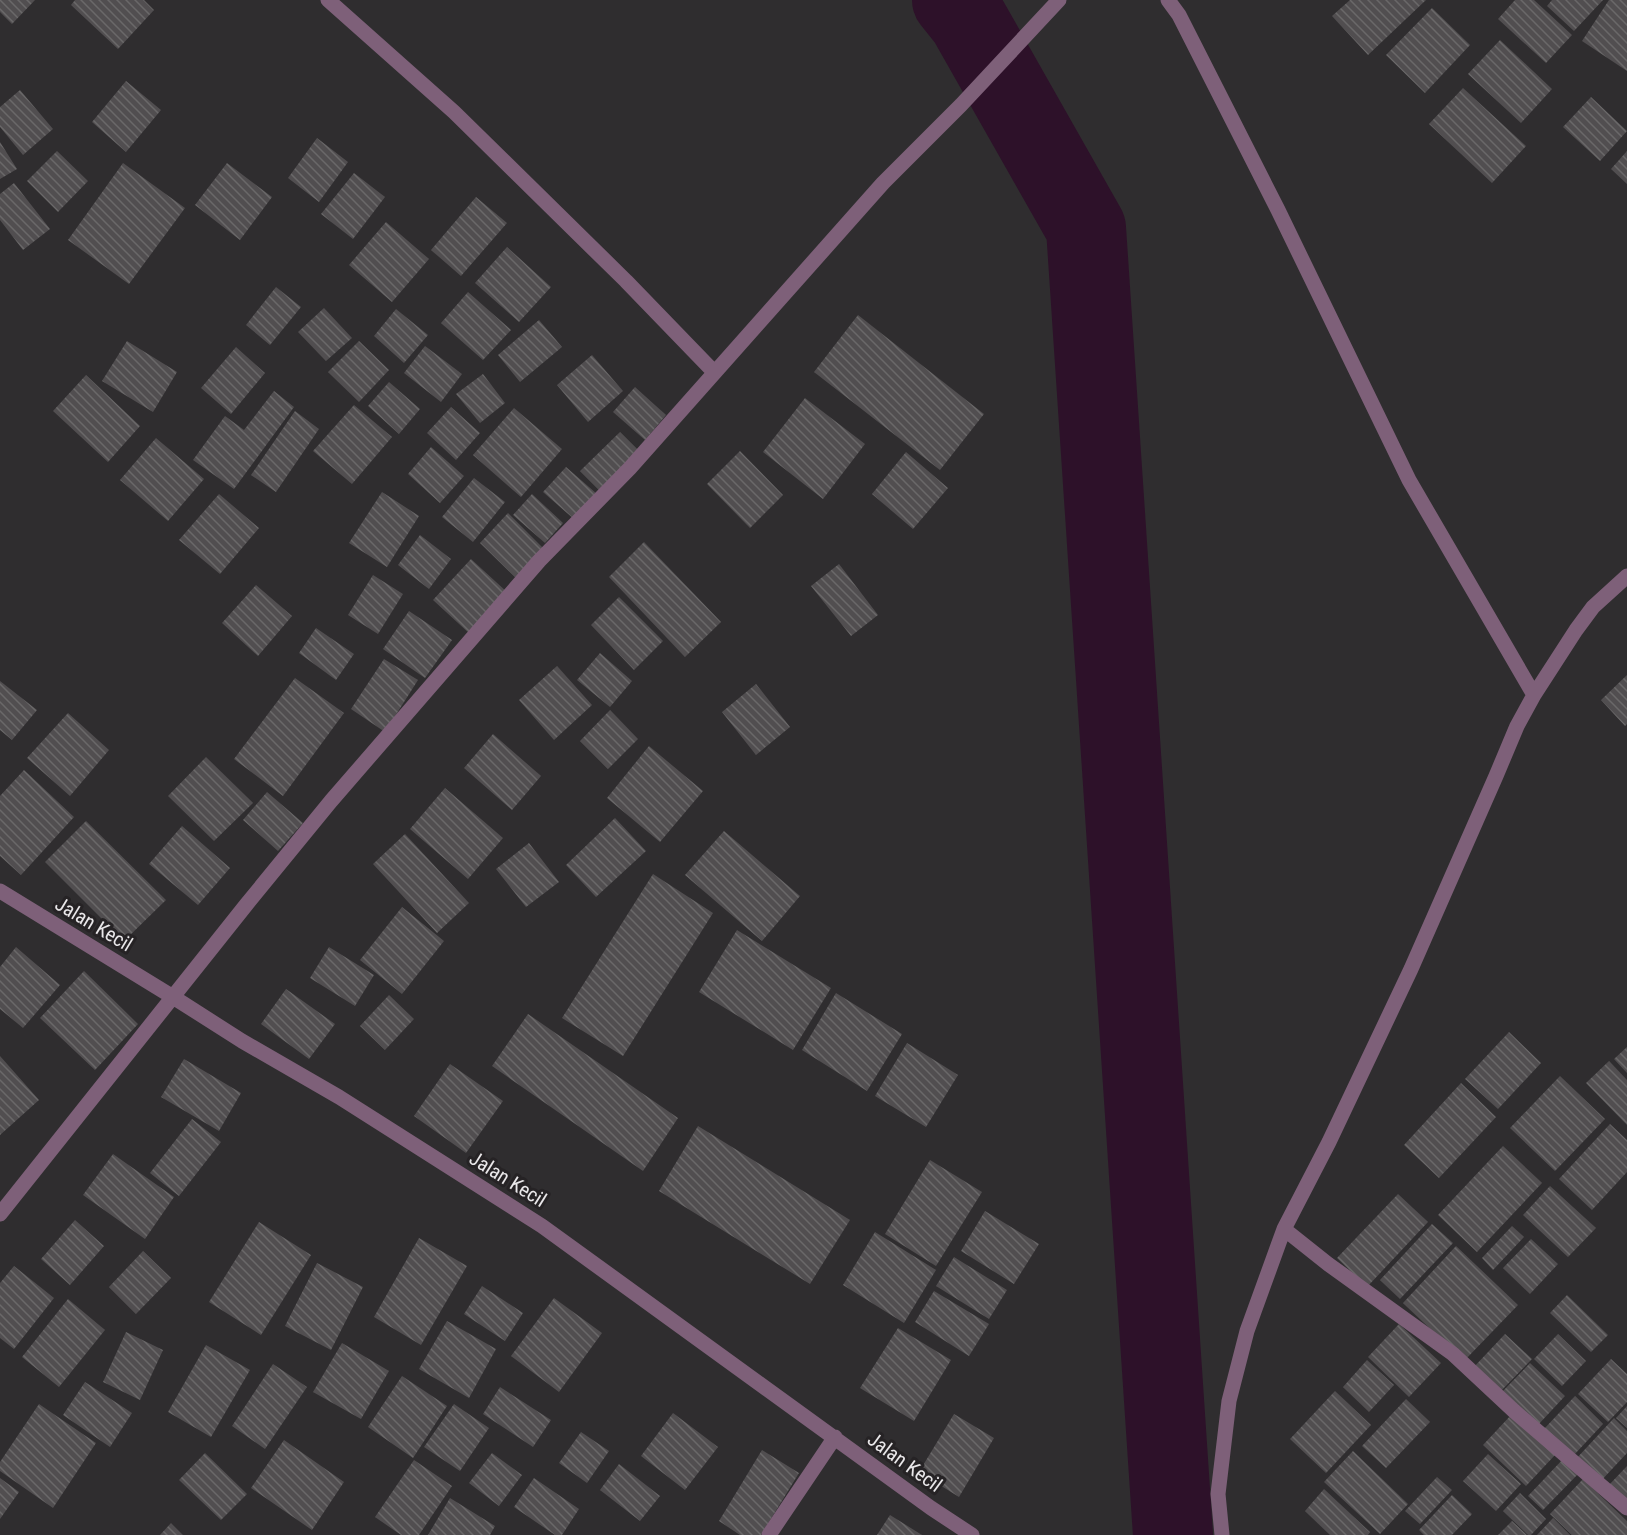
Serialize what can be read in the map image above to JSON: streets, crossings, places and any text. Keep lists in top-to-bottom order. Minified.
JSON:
{"streets":{"street":["Jalan Kecil"]}}
